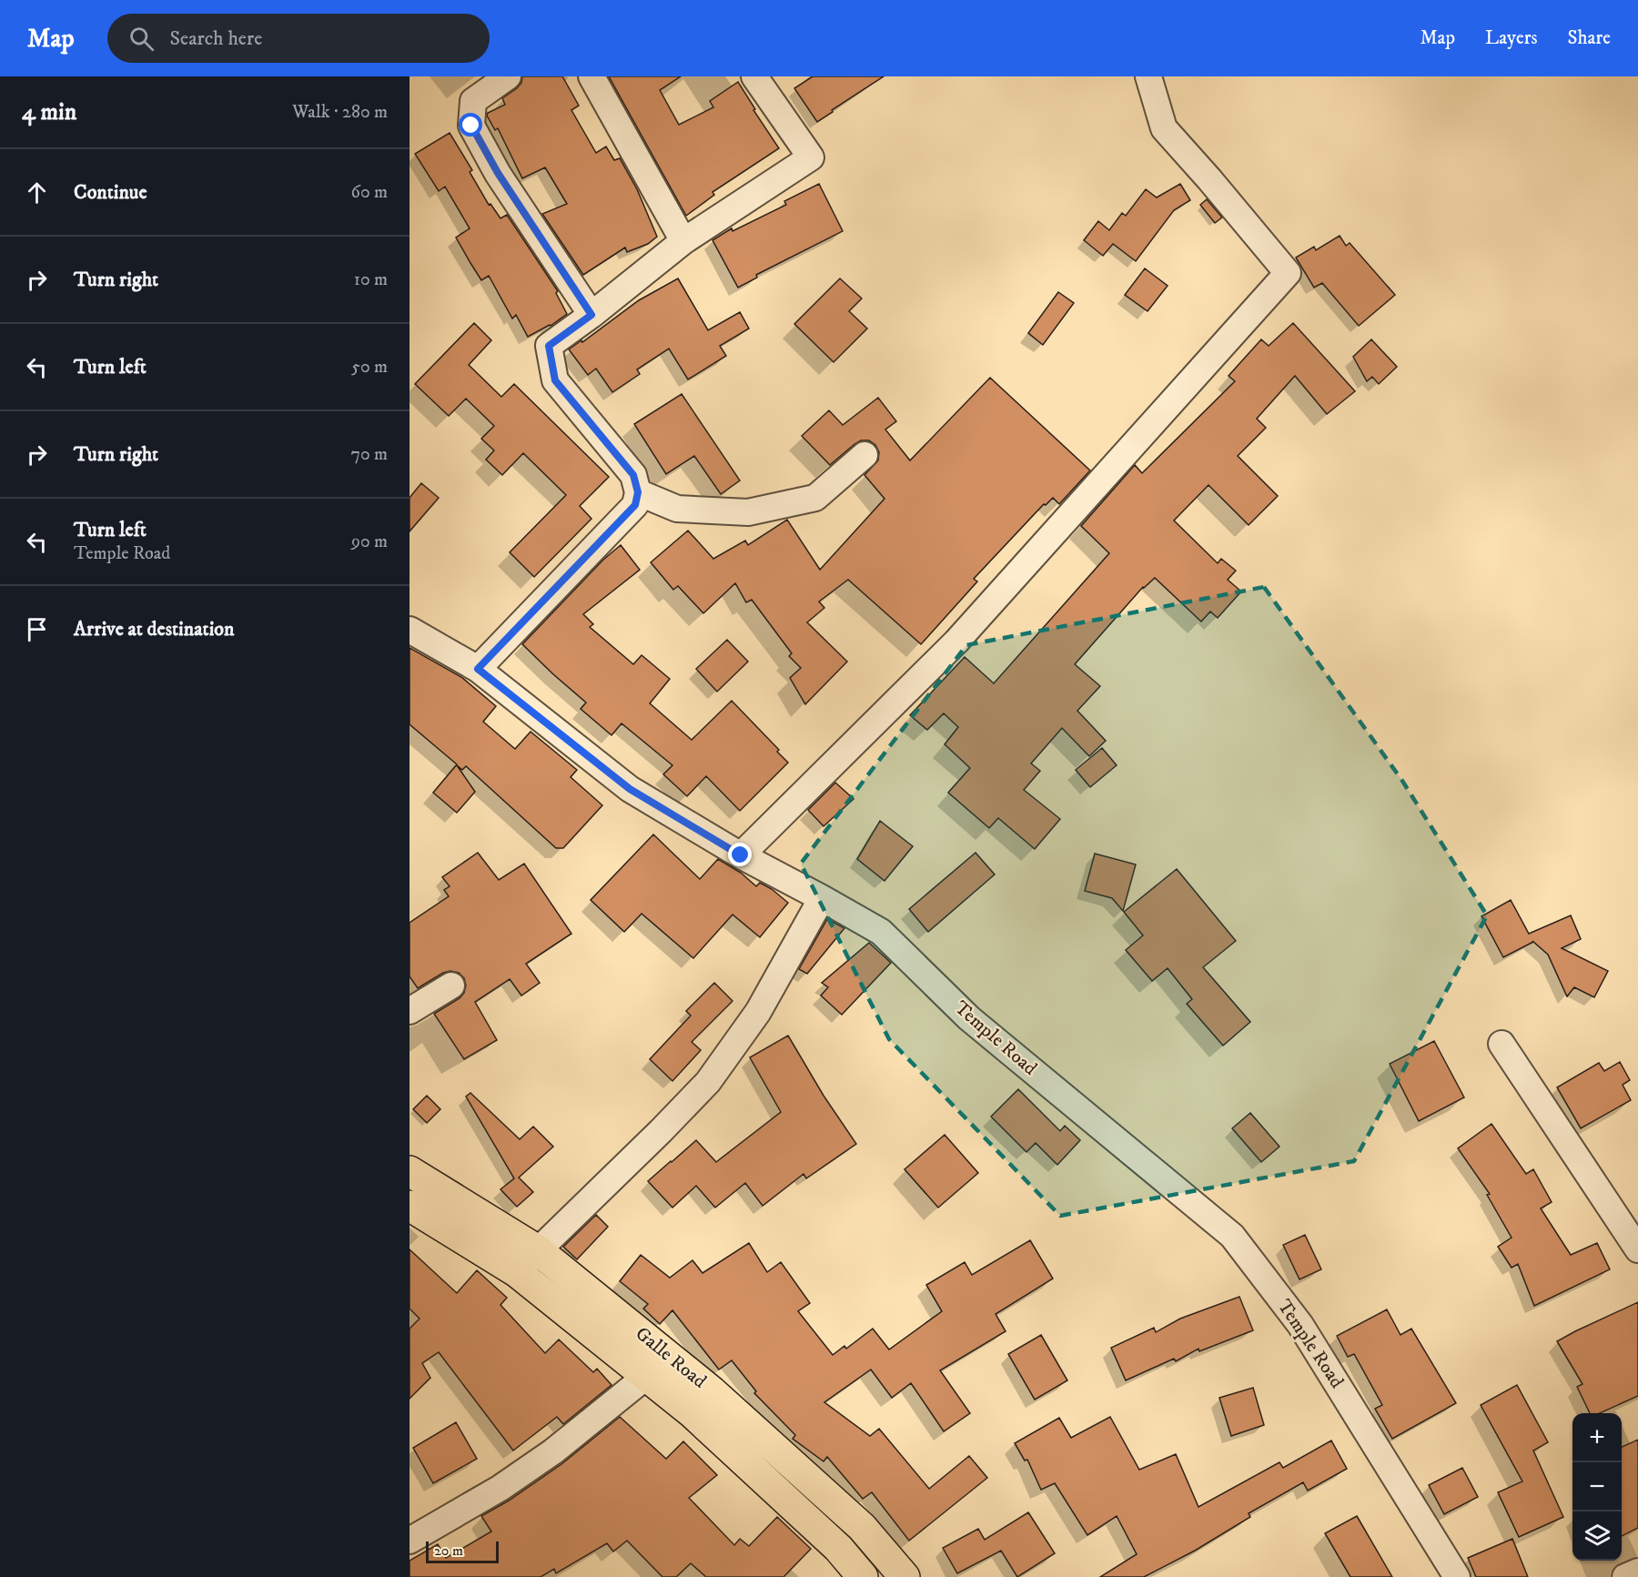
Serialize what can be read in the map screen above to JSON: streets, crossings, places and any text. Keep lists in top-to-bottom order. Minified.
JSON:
{"streets":{"highway":["Galle Road"],"street":["Temple Road"]},"scale_bar":"20 m","page":{"header":"Map","search":"Search here","nav":["Map","Layers","Share"],"heading":["4 min","Walk · 280 m"],"list":[["Continue","60 m"],["Turn right","10 m"],["Turn left","50 m"],["Turn right","70 m"],["Turn left","Temple Road","90 m"],"Arrive at destination"],"map_buttons":["+","−"],"scale":"20 m"}}
